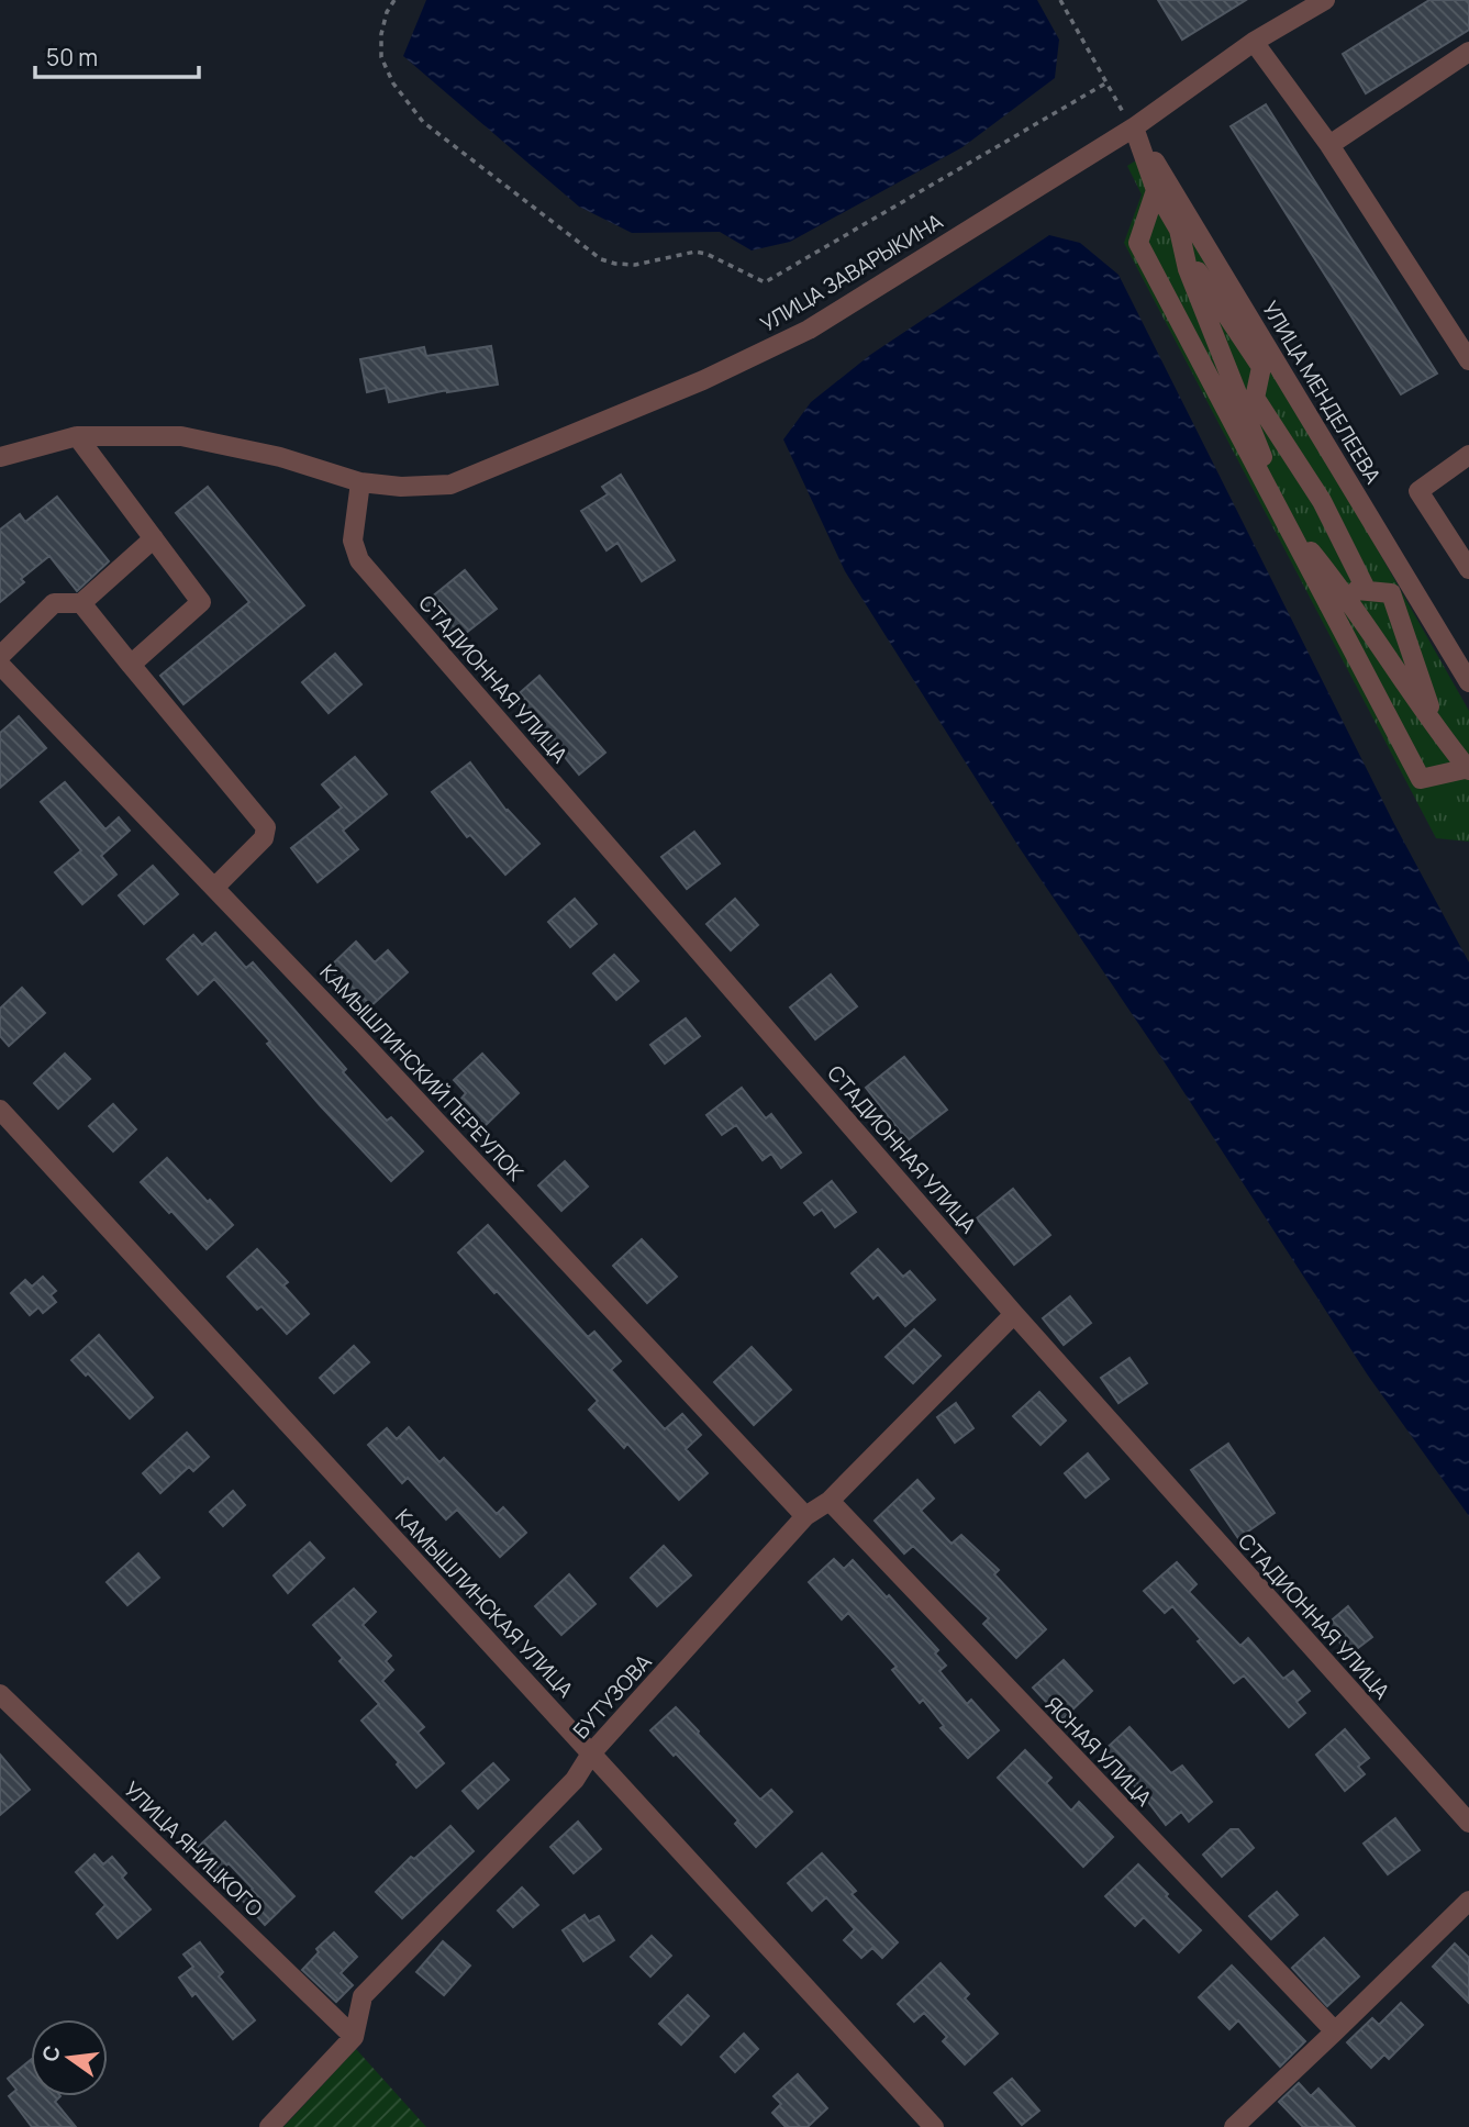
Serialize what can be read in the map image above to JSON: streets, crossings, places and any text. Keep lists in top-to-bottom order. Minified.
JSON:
{"streets":{"street":["УЛИЦА ЗАВАРЫКИНА","УЛИЦА МЕНДЕЛЕЕВА","СТАДИОННАЯ УЛИЦА","КАМЫШЛИНСКИЙ ПЕРЕУЛОК","КАМЫШЛИНСКАЯ УЛИЦА","БУТУЗОВА","ЯСНАЯ УЛИЦА","УЛИЦА ЯНИЦКОГО"]},"crossings":[["УЛИЦА ЗАВАРЫКИНА","УЛИЦА МЕНДЕЛЕЕВА"],["УЛИЦА ЗАВАРЫКИНА","СТАДИОННАЯ УЛИЦА"],["СТАДИОННАЯ УЛИЦА","БУТУЗОВА"],["КАМЫШЛИНСКИЙ ПЕРЕУЛОК","БУТУЗОВА"],["КАМЫШЛИНСКАЯ УЛИЦА","БУТУЗОВА"],["БУТУЗОВА","ЯСНАЯ УЛИЦА"],["БУТУЗОВА","УЛИЦА ЯНИЦКОГО"]],"scale_bar":"50 m","north":"left"}
